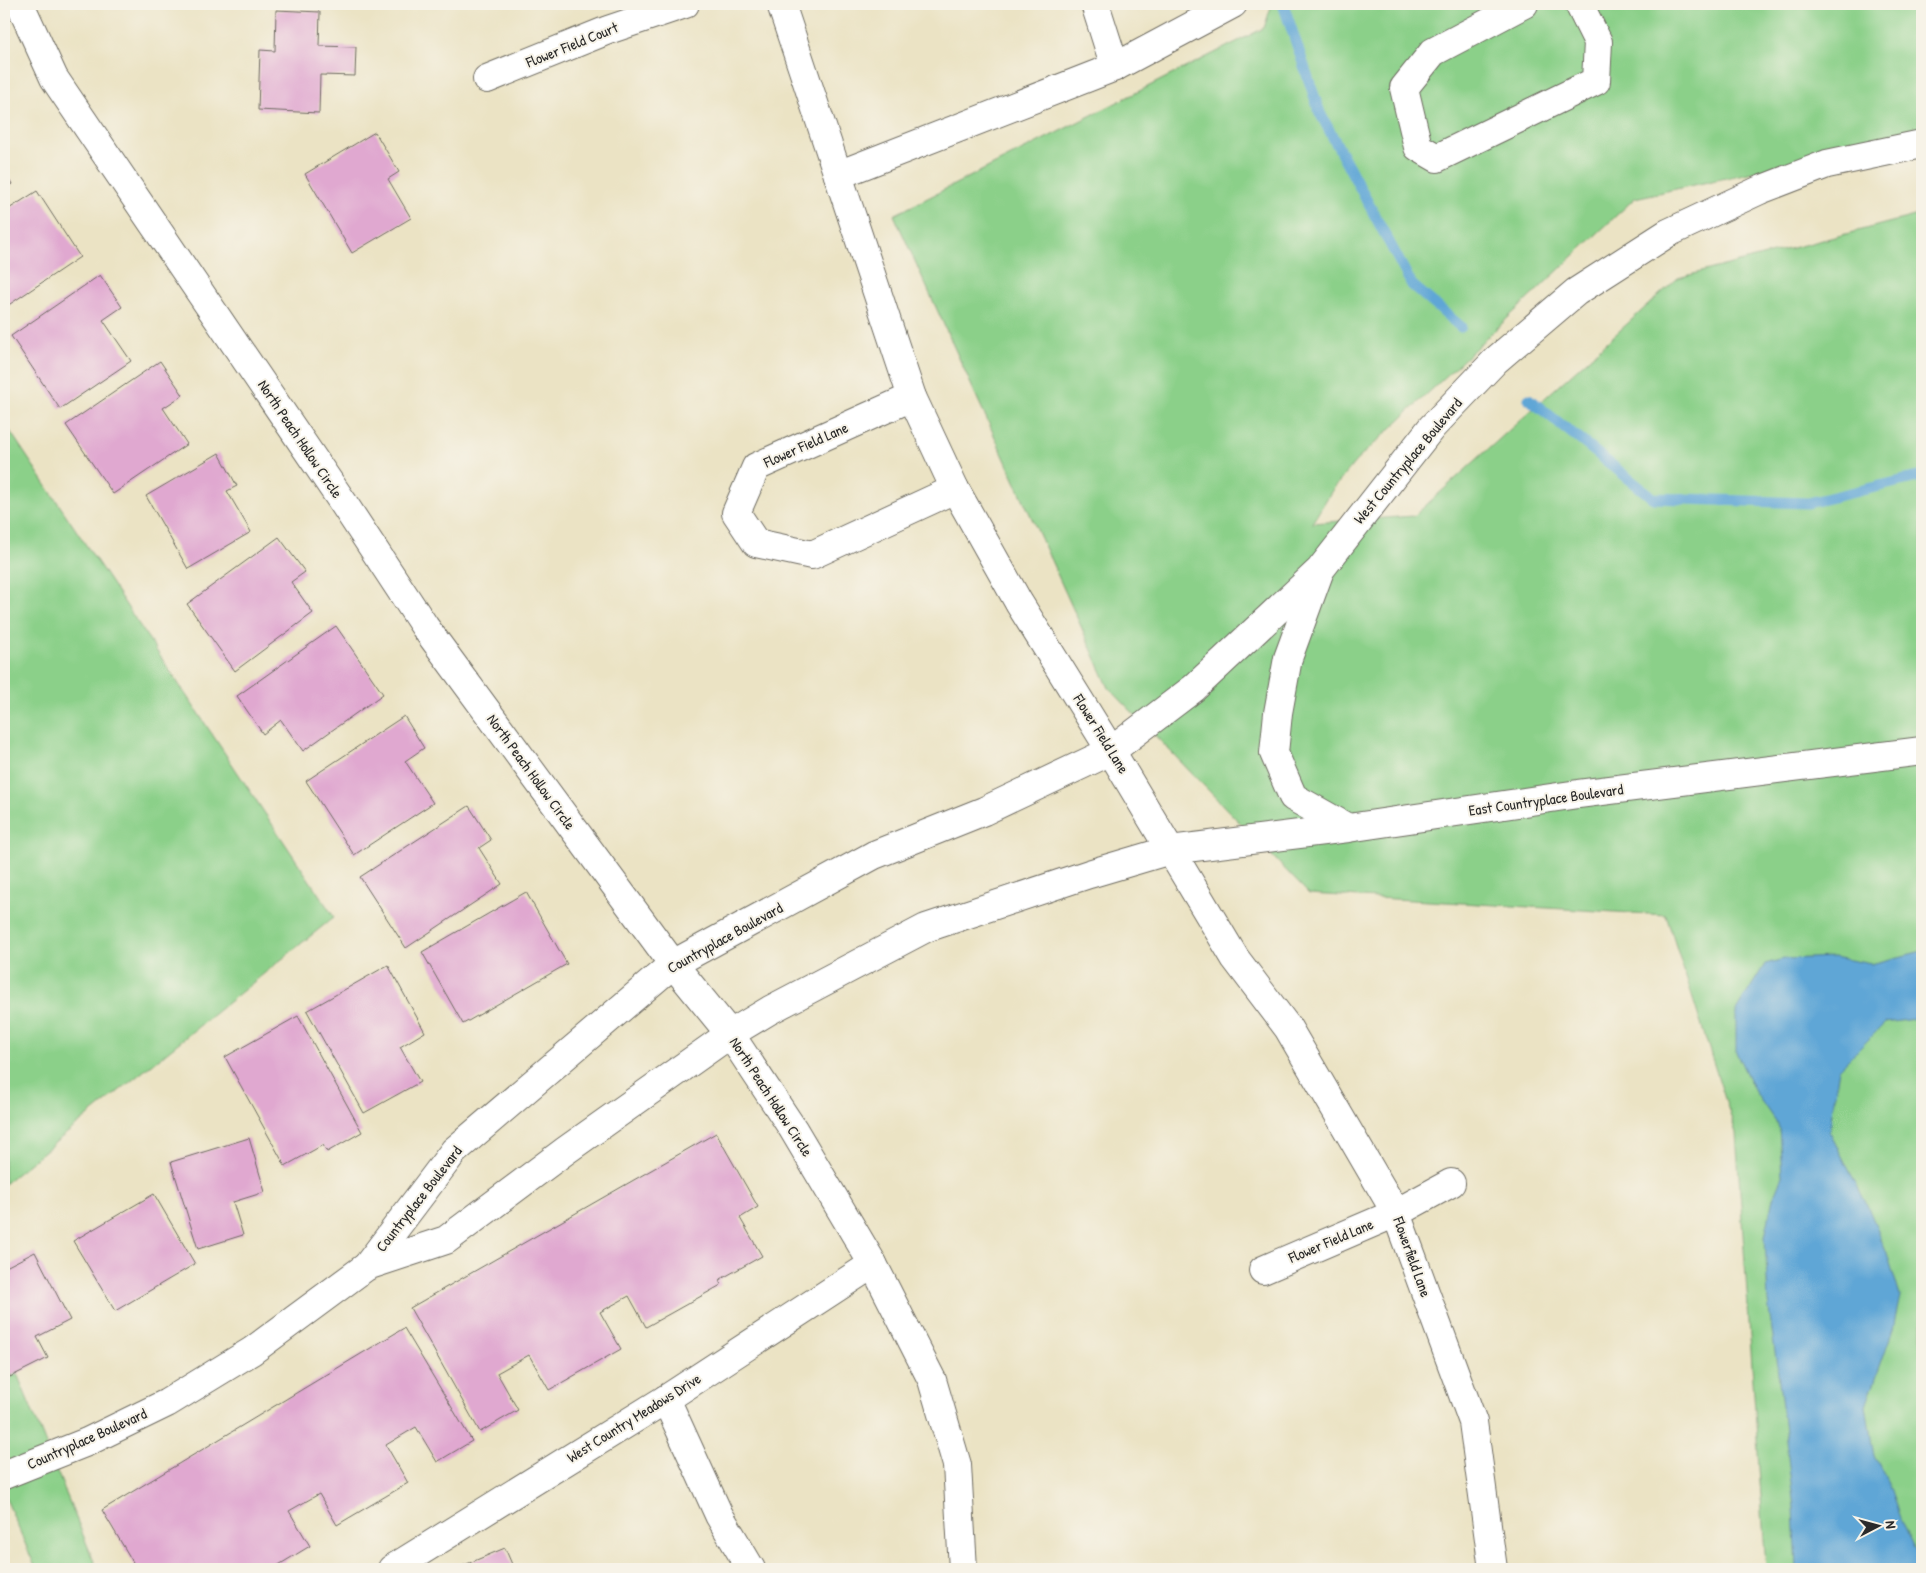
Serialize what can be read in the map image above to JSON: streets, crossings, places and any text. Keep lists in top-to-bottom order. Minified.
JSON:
{"streets":{"street":["Flower Field Court","North Peach Hollow Circle","Flower Field Lane","West Countryplace Boulevard","East Countryplace Boulevard","Countryplace Boulevard","Flowerfield Lane","West Country Meadows Drive"]},"crossings":[["North Peach Hollow Circle","Countryplace Boulevard"],["North Peach Hollow Circle","West Country Meadows Drive"],["Flower Field Lane","West Countryplace Boulevard"],["Flower Field Lane","East Countryplace Boulevard"],["Flower Field Lane","Countryplace Boulevard"],["Flower Field Lane","Flowerfield Lane"],["West Countryplace Boulevard","East Countryplace Boulevard"],["West Countryplace Boulevard","Countryplace Boulevard"],["East Countryplace Boulevard","Countryplace Boulevard"]],"north":"right"}
